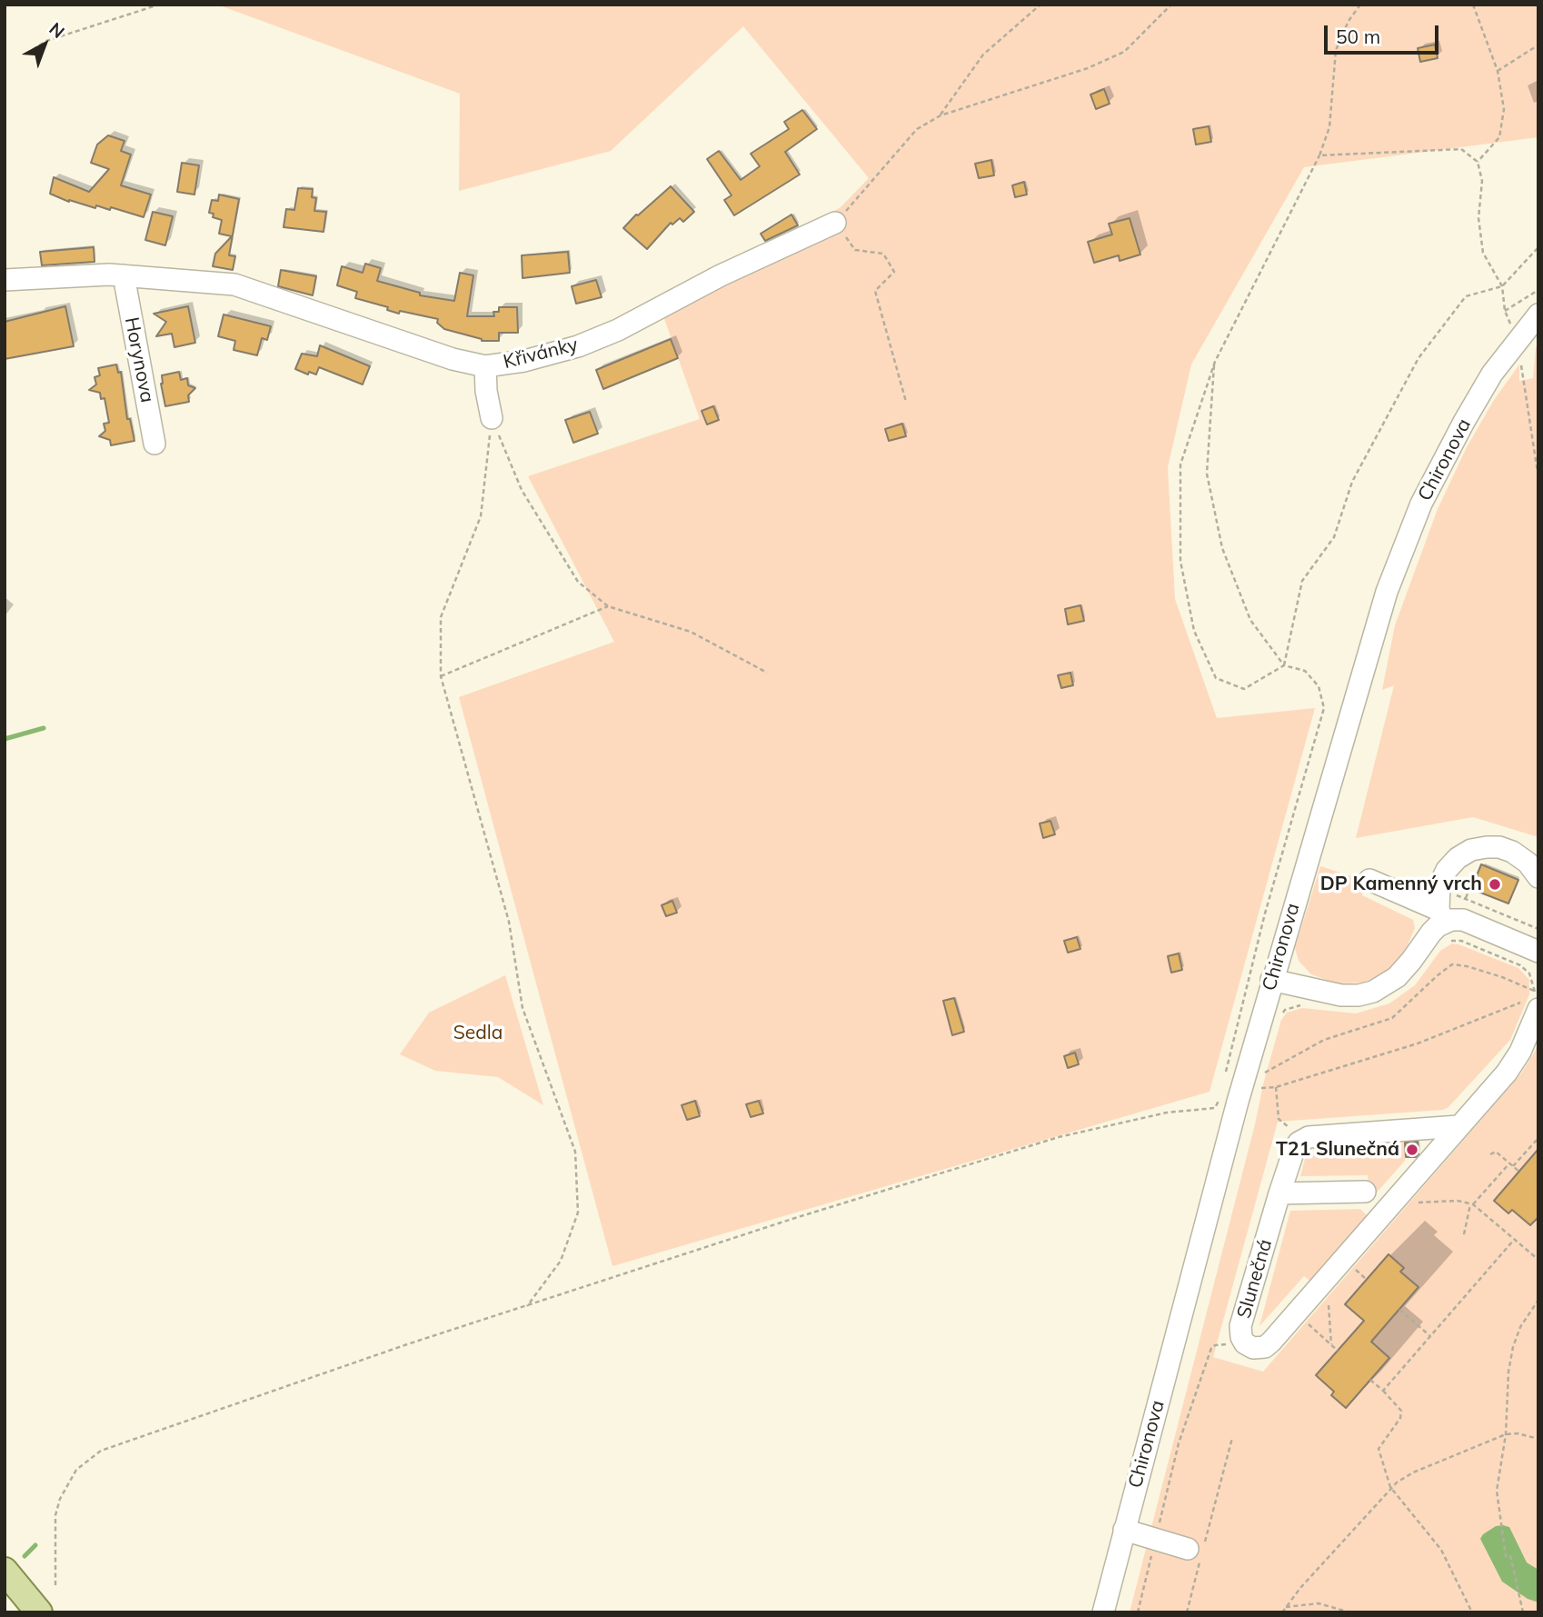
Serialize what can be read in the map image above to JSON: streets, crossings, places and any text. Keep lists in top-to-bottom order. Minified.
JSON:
{"streets":{"street":["Křivánky","Horynova","Chironova","Slunečná"]},"crossings":[["Křivánky","Horynova"]],"parks":["Sedla"],"places":["DP Kamenný vrch","T21 Slunečná"],"scale_bar":"50 m","north":"top right"}
